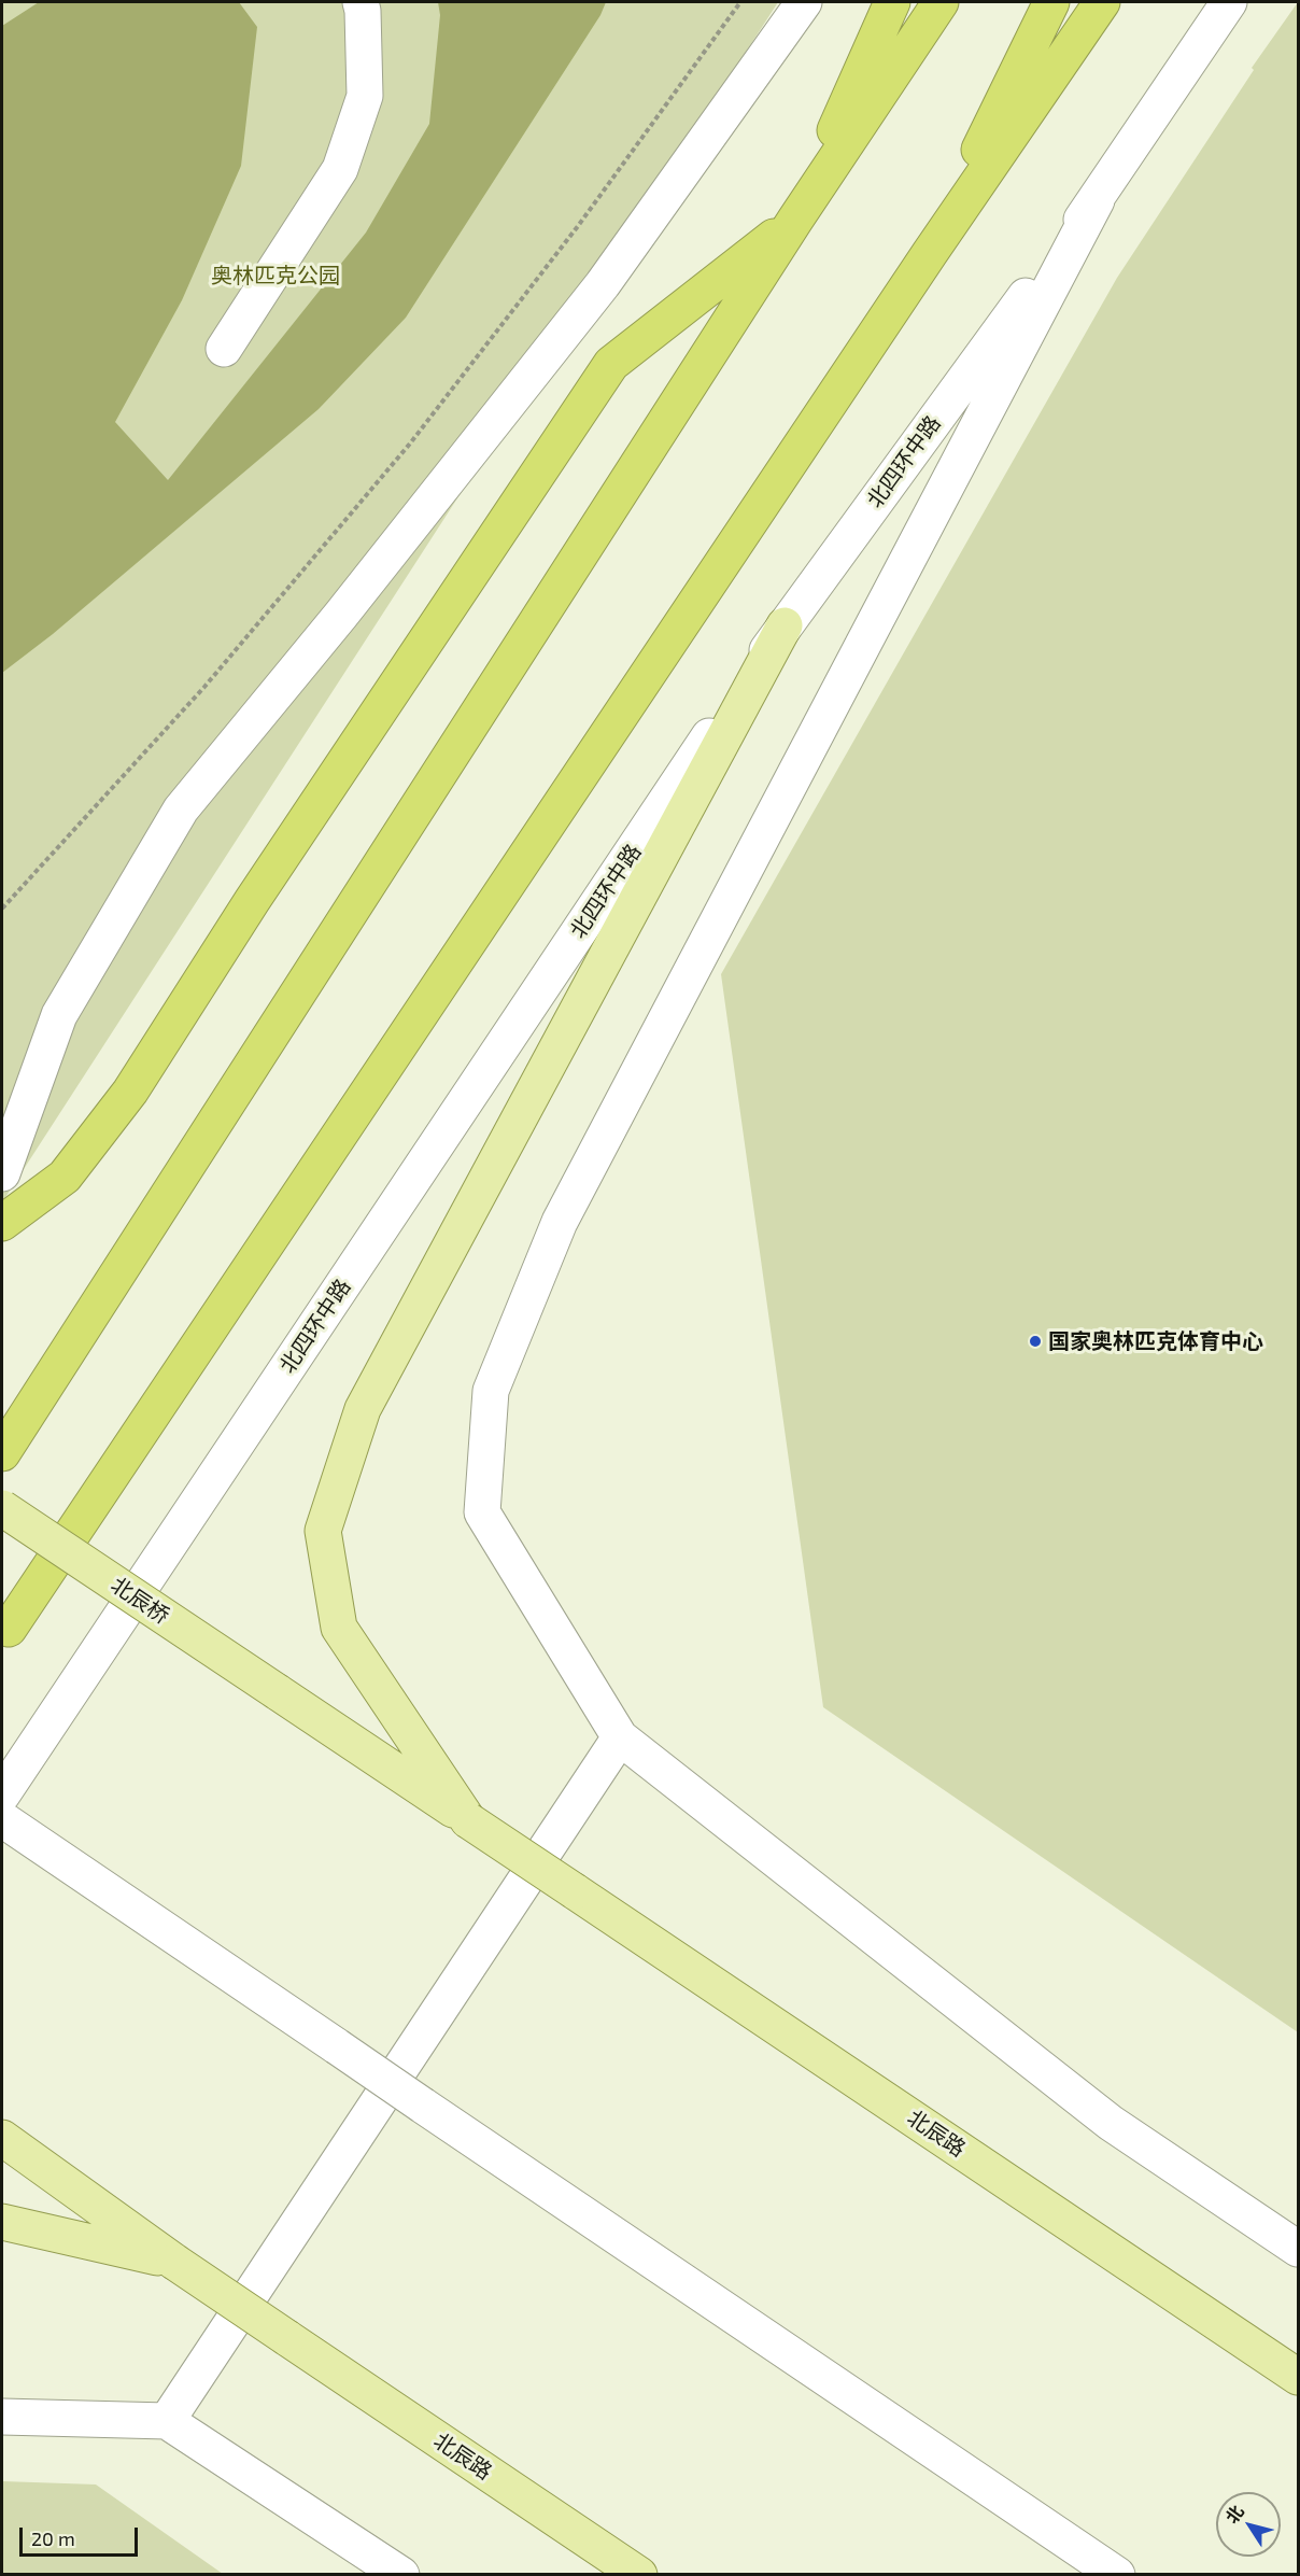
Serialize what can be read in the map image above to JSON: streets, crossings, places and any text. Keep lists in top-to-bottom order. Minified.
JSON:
{"streets":{"main road":["北辰桥","北辰路"],"street":["北四环中路"]},"crossings":[["北辰桥","北辰路"]],"parks":["奥林匹克公园"],"places":["国家奥林匹克体育中心"],"scale_bar":"20 m","north":"top left"}
